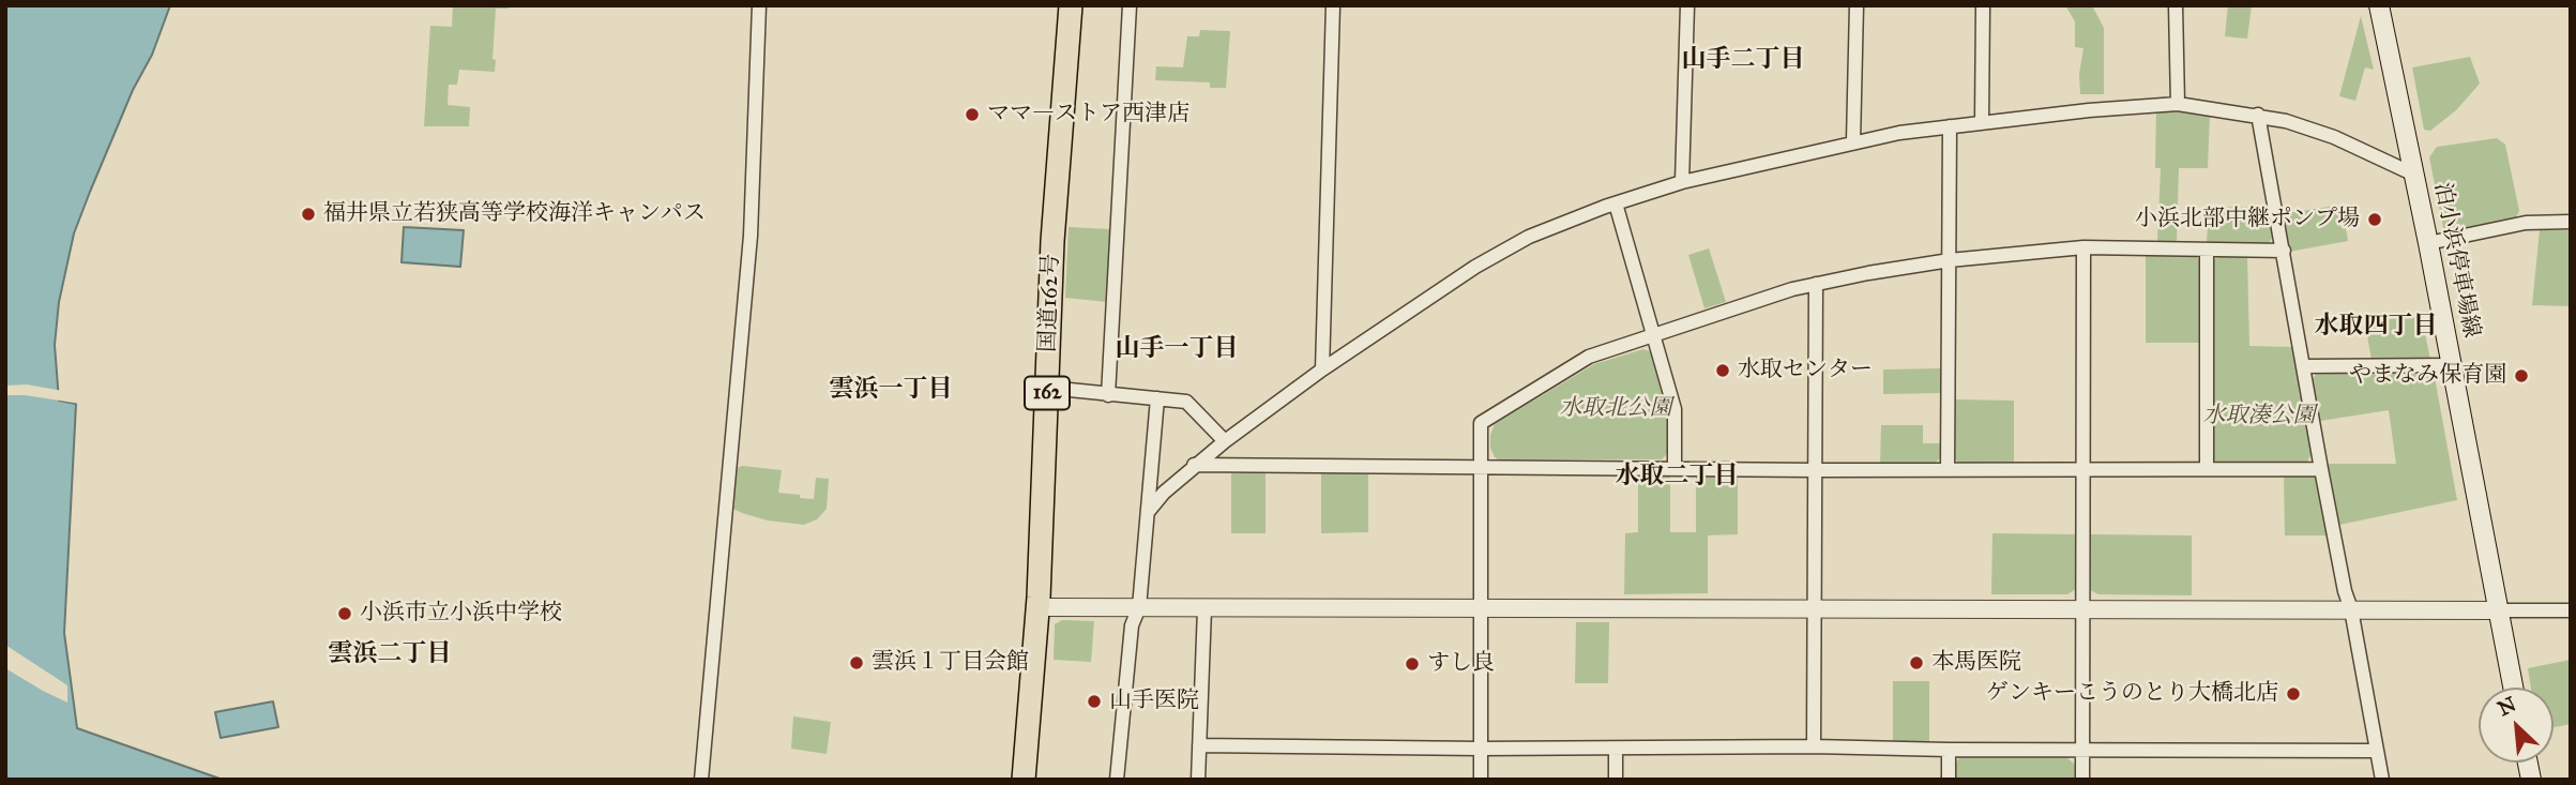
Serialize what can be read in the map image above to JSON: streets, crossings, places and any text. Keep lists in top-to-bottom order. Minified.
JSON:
{"streets":{"highway":["国道162号","162"],"main road":["泊小浜停車場線"]},"districts":["山手二丁目","水取四丁目","山手一丁目","雲浜一丁目","水取二丁目","雲浜二丁目"],"parks":["水取北公園","水取湊公園"],"places":["ママ―ストア西津店","福井県立若狭高等学校海洋キャンパス","小浜北部中継ポンプ場","水取センター","やまなみ保育園","小浜市立小浜中学校","雲浜１丁目会館","本馬医院","すし良","ゲンキーこうのとり大橋北店","山手医院"],"north":"top left"}
